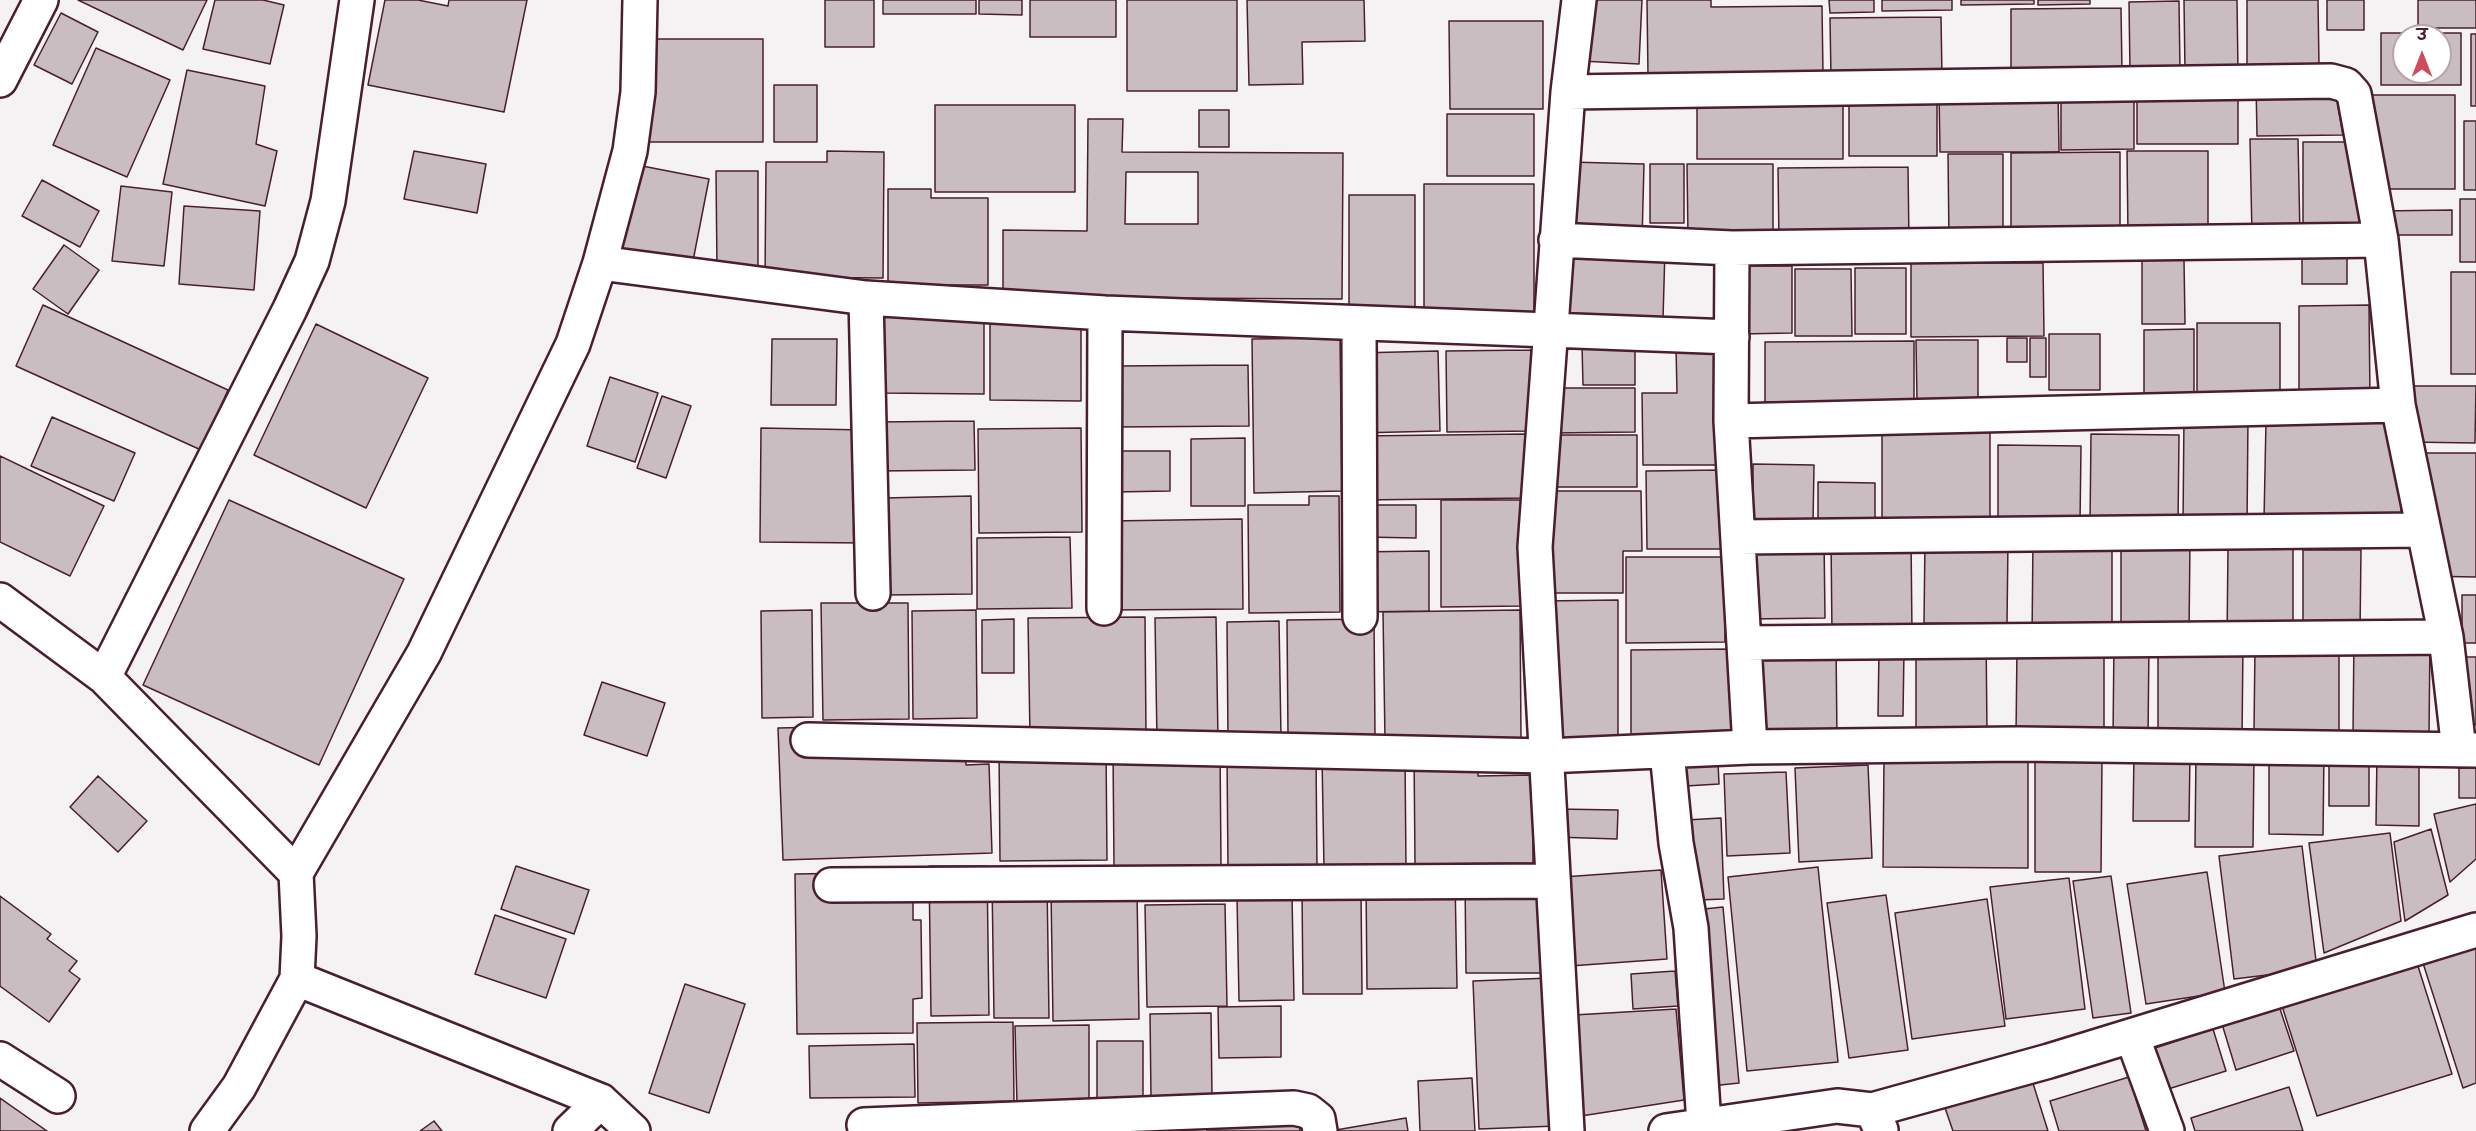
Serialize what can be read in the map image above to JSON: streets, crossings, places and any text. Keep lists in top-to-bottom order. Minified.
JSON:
{"north":"top"}
